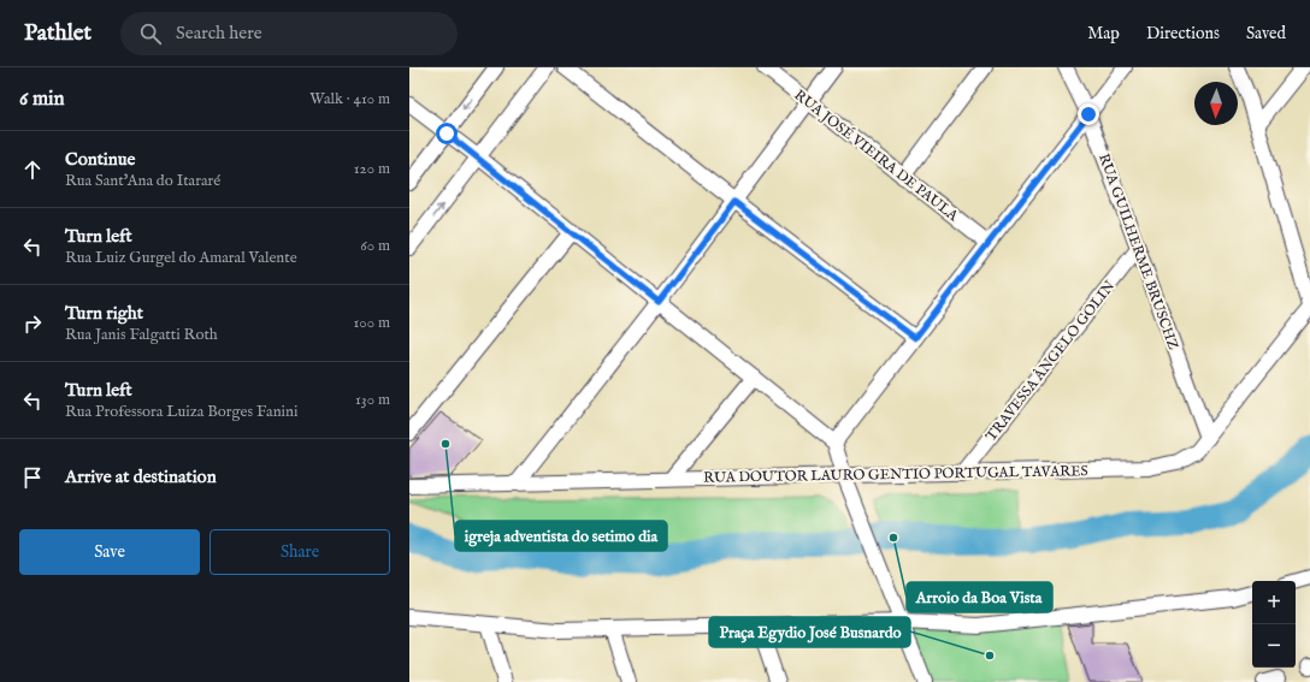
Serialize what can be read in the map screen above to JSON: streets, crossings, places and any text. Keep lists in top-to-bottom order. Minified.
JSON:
{"streets":{"street":["RUA JOSÉ VIEIRA DE PAULA","RUA GUILHERME BRUSCHZ","TRAVESSA ÂNGELO GOLIN","RUA DOUTOR LAURO GENTIO PORTUGAL TAVARES"]},"crossings":[["RUA GUILHERME BRUSCHZ","TRAVESSA ÂNGELO GOLIN"],["RUA GUILHERME BRUSCHZ","RUA DOUTOR LAURO GENTIO PORTUGAL TAVARES"],["TRAVESSA ÂNGELO GOLIN","RUA DOUTOR LAURO GENTIO PORTUGAL TAVARES"]],"places":["igreja adventista do setimo dia","Arroio da Boa Vista","Praça Egydio José Busnardo"],"north":"bottom","page":{"header":"Pathlet","search":"Search here","nav":["Map","Directions","Saved"],"heading":["6 min","Walk · 410 m"],"list":[["Continue","Rua Sant'Ana do Itararé","120 m"],["Turn left","Rua Luiz Gurgel do Amaral Valente","60 m"],["Turn right","Rua Janis Falgatti Roth","100 m"],["Turn left","Rua Professora Luiza Borges Fanini","130 m"],"Arrive at destination"],"buttons":["Save","Share"],"map_buttons":["+","−"]}}
